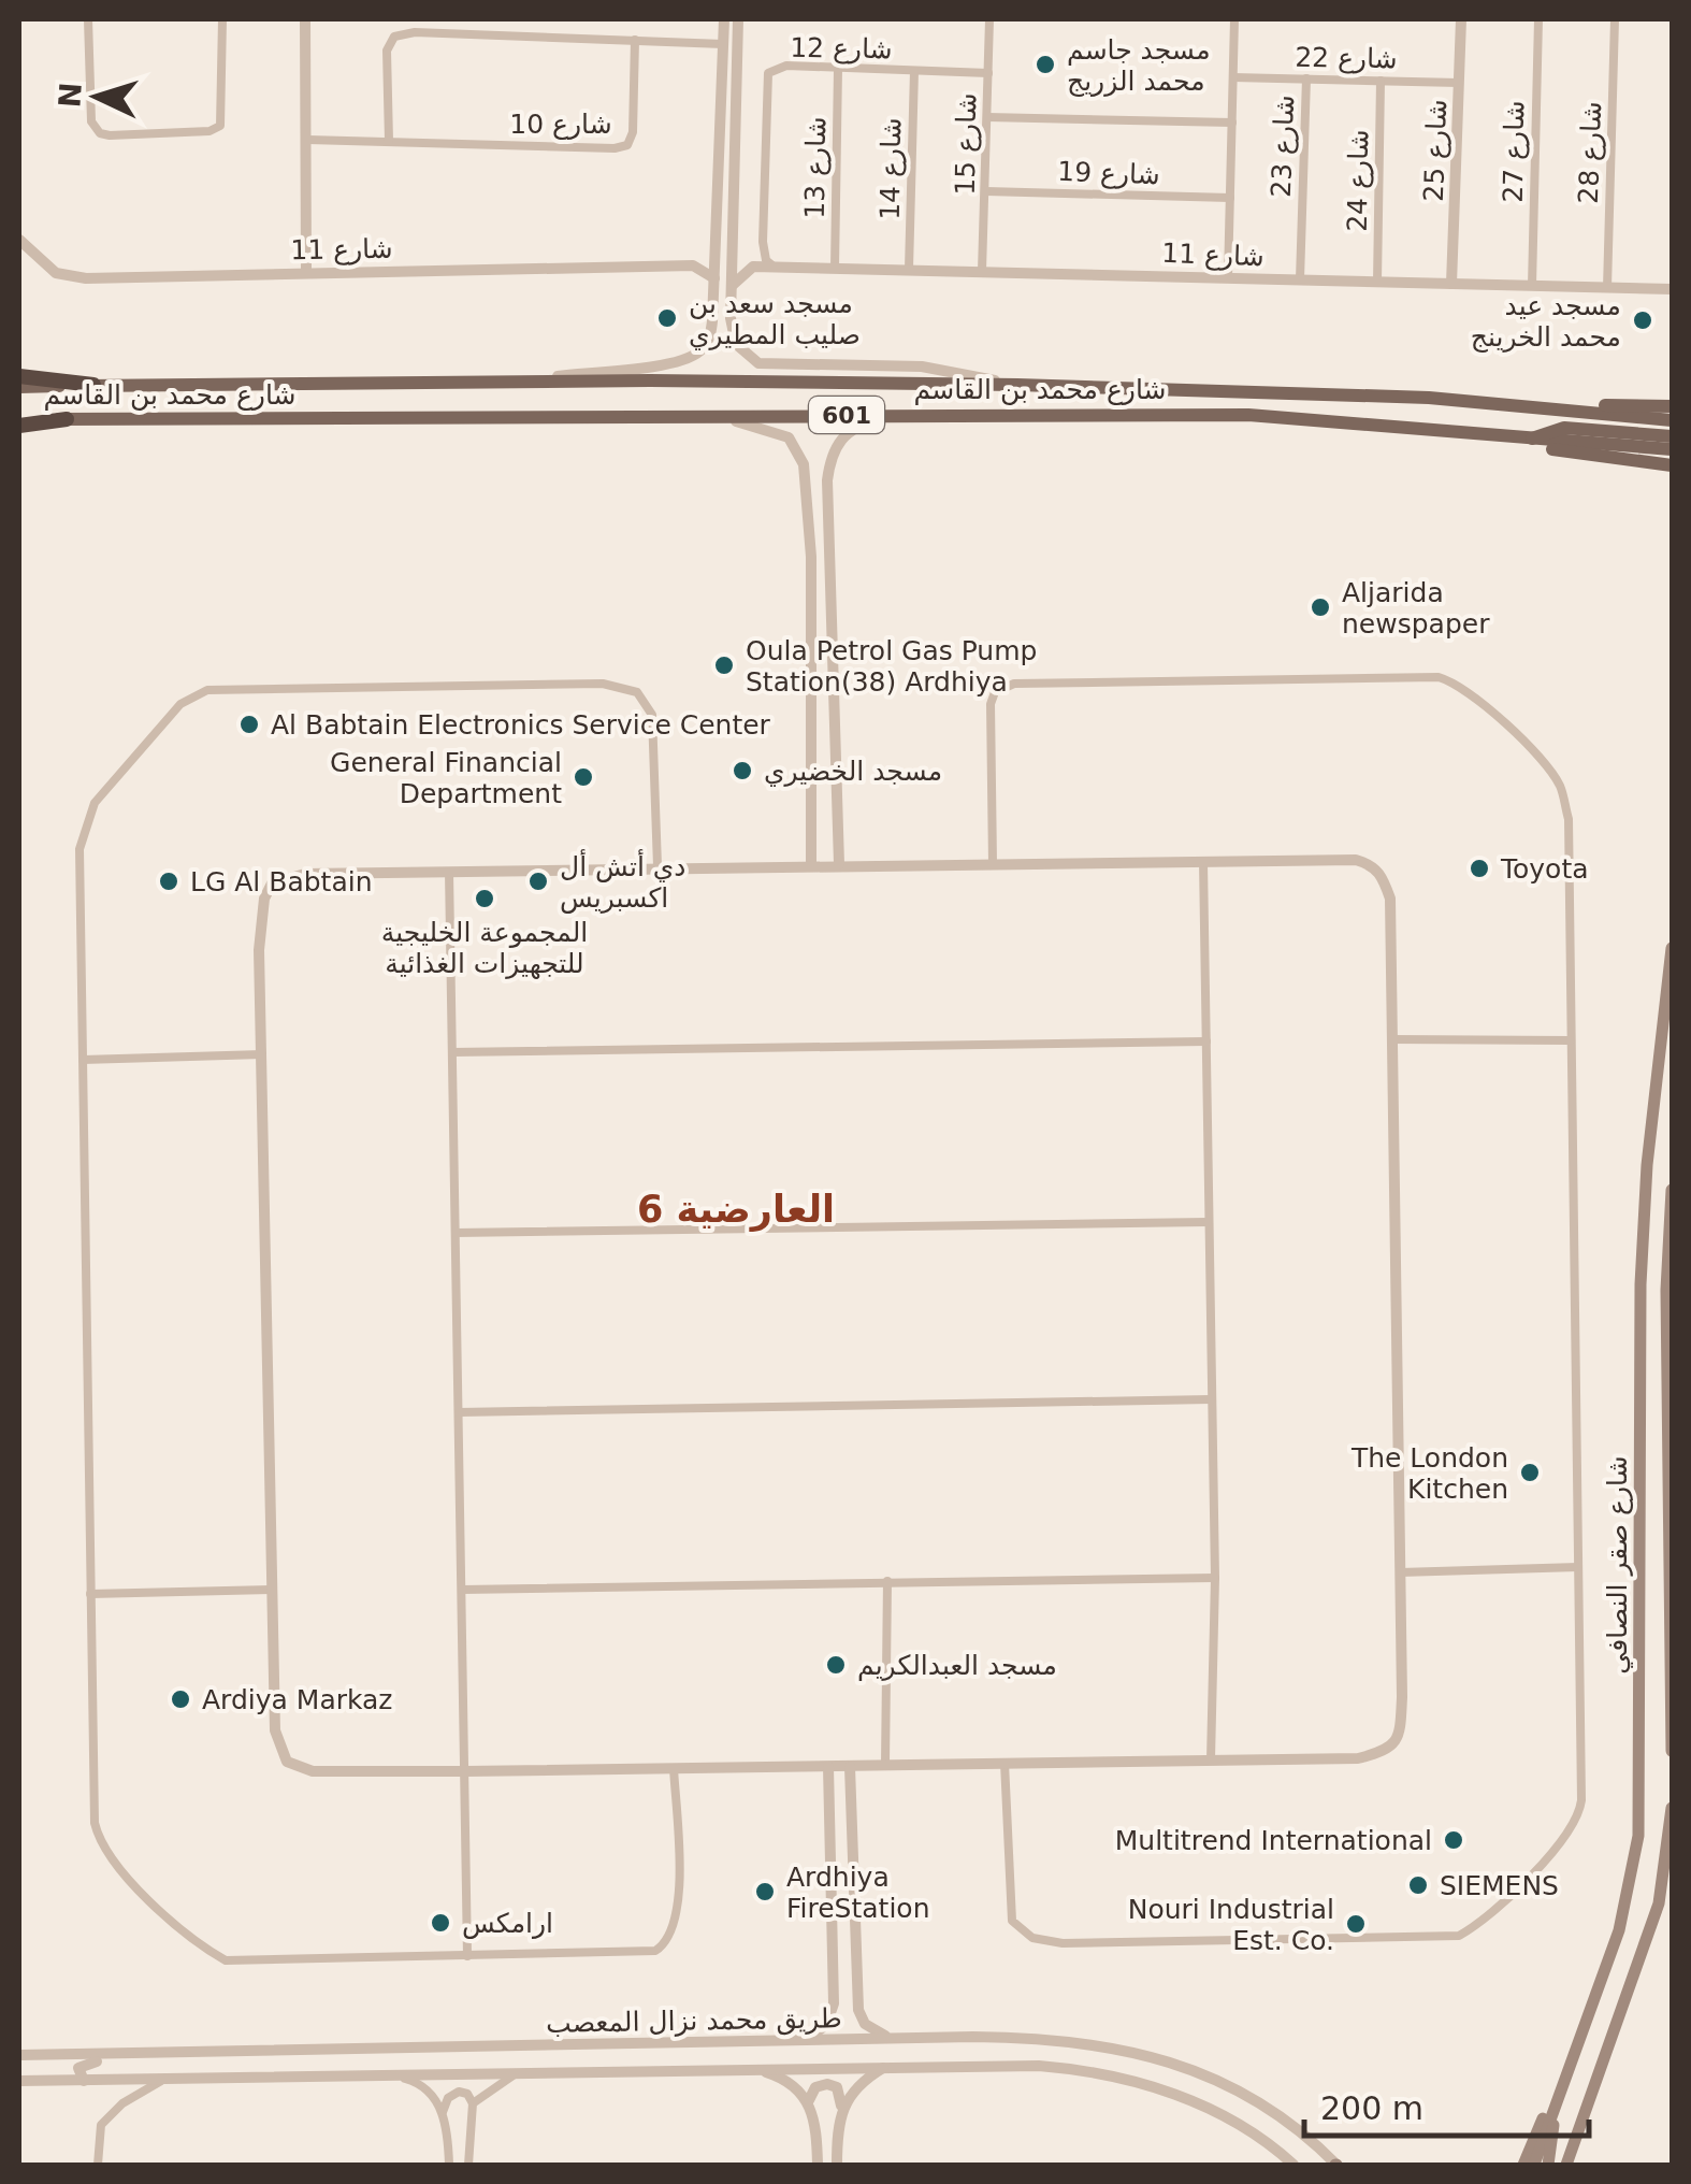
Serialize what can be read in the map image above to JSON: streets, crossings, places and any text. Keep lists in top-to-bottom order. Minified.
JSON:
{"streets":{"main road":["شارع محمد بن القاسم","601","شارع صقر النصافي"],"street":["شارع 12","شارع 22","شارع 10","شارع 15","شارع 23","شارع 25","شارع 27","شارع 28","شارع 13","شارع 14","شارع 19","شارع 24","شارع 11","طريق محمد نزال المعصب"]},"crossings":[["شارع 12","شارع 15"],["شارع 12","شارع 13"],["شارع 12","شارع 14"],["شارع 12","شارع 11"],["شارع 22","شارع 23"],["شارع 22","شارع 25"],["شارع 22","شارع 24"],["شارع 15","شارع 19"],["شارع 15","شارع 11"],["شارع 23","شارع 11"],["شارع 25","شارع 11"],["شارع 27","شارع 11"],["شارع 28","شارع 11"],["شارع 13","شارع 11"],["شارع 14","شارع 11"],["شارع 24","شارع 11"]],"districts":["العارضية 6"],"places":["مسجد جاسم محمد الزريج","مسجد سعد بن صليب المطيري","مسجد عيد محمد الخرينج","Aljarida newspaper","Oula Petrol Gas Pump Station(38) Ardhiya","Al Babtain Electronics Service Center","مسجد الخضيري","General Financial Department","Toyota","LG Al Babtain","دي أتش أل اكسبريس","المجموعة الخليجية للتجهيزات الغذائية","The London Kitchen","مسجد العبدالكريم","Ardiya Markaz","Multitrend International","SIEMENS","Ardhiya FireStation","ارامكس","Nouri Industrial Est. Co."],"scale_bar":"200 m","north":"left"}
